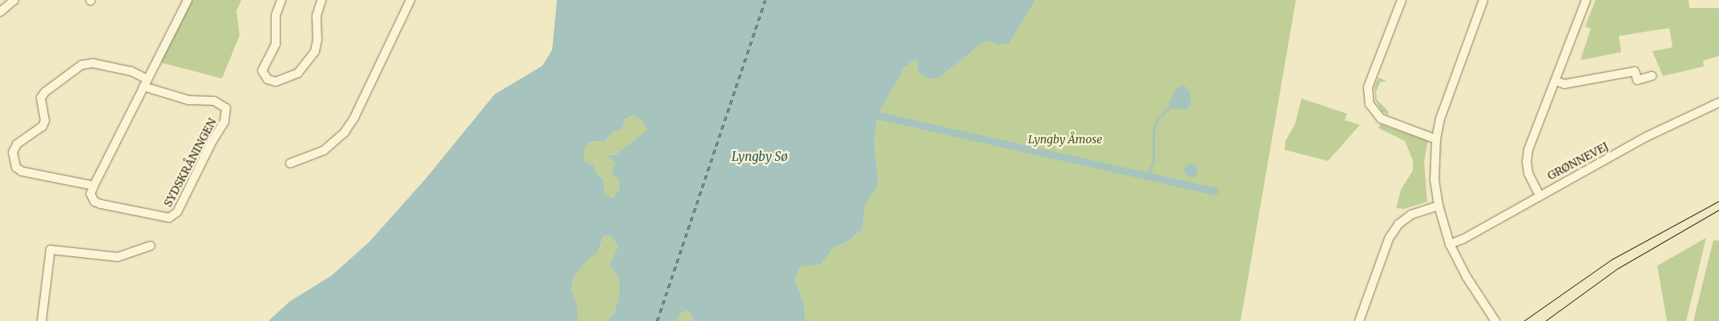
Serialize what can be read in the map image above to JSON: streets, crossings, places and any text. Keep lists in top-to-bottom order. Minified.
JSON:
{"streets":{"street":["GRØNNEVEJ","SYDSKRÅNINGEN"]},"water":["Lyngby Sø"],"parks":["Lyngby Åmose"]}
